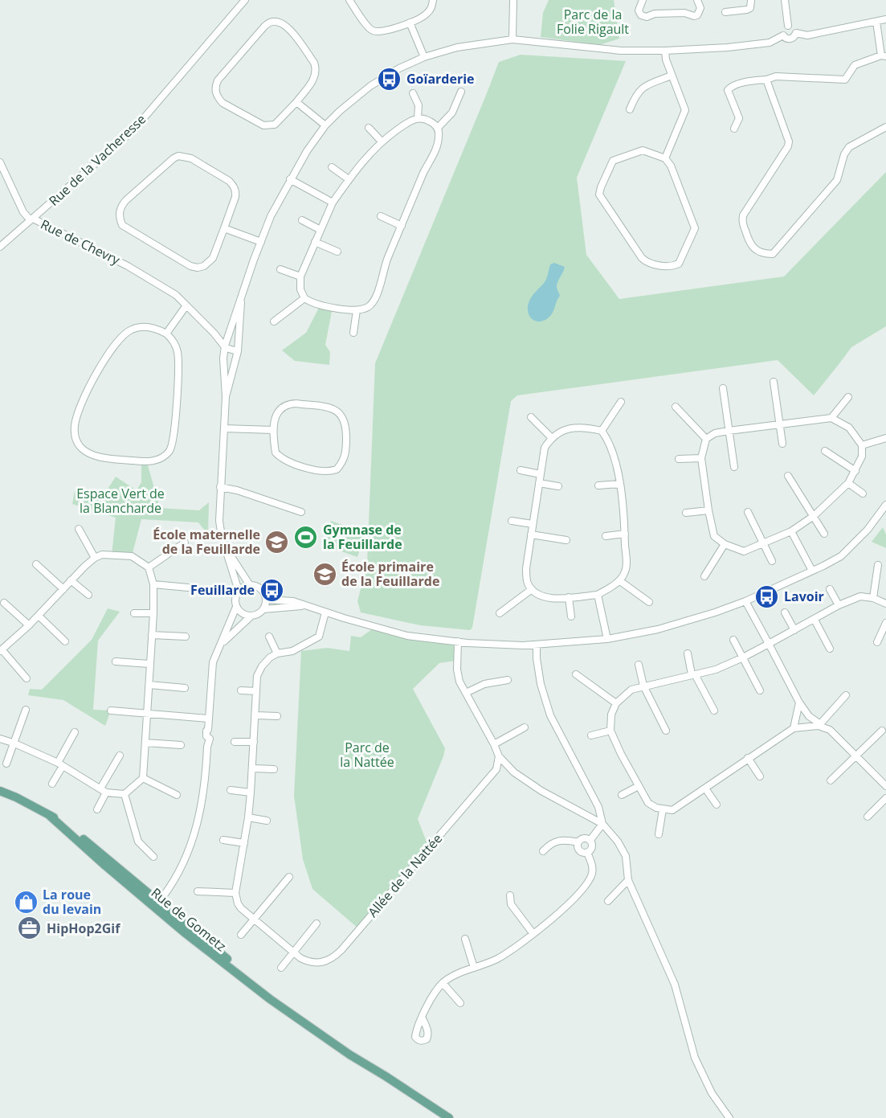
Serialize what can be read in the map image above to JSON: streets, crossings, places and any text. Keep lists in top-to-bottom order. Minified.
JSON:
{"streets":{"main road":["Rue de Gometz"],"street":["Rue de la Vacheresse","Rue de Chevry","Allée de la Nattée"]},"crossings":[["Rue de la Vacheresse","Rue de Chevry"]],"parks":["Parc de la Folie Rigault","Espace Vert de la Blancharde","Parc de la Nattée"],"places":{"bus stop":["Goïarderie","Feuillarde","Lavoir"],"sports":["Gymnase de la Feuillarde"],"school or university":["École maternelle de la Feuillarde","École primaire de la Feuillarde"],"shop":["La roue du levain"],"office":["HipHop2Gif"]}}
